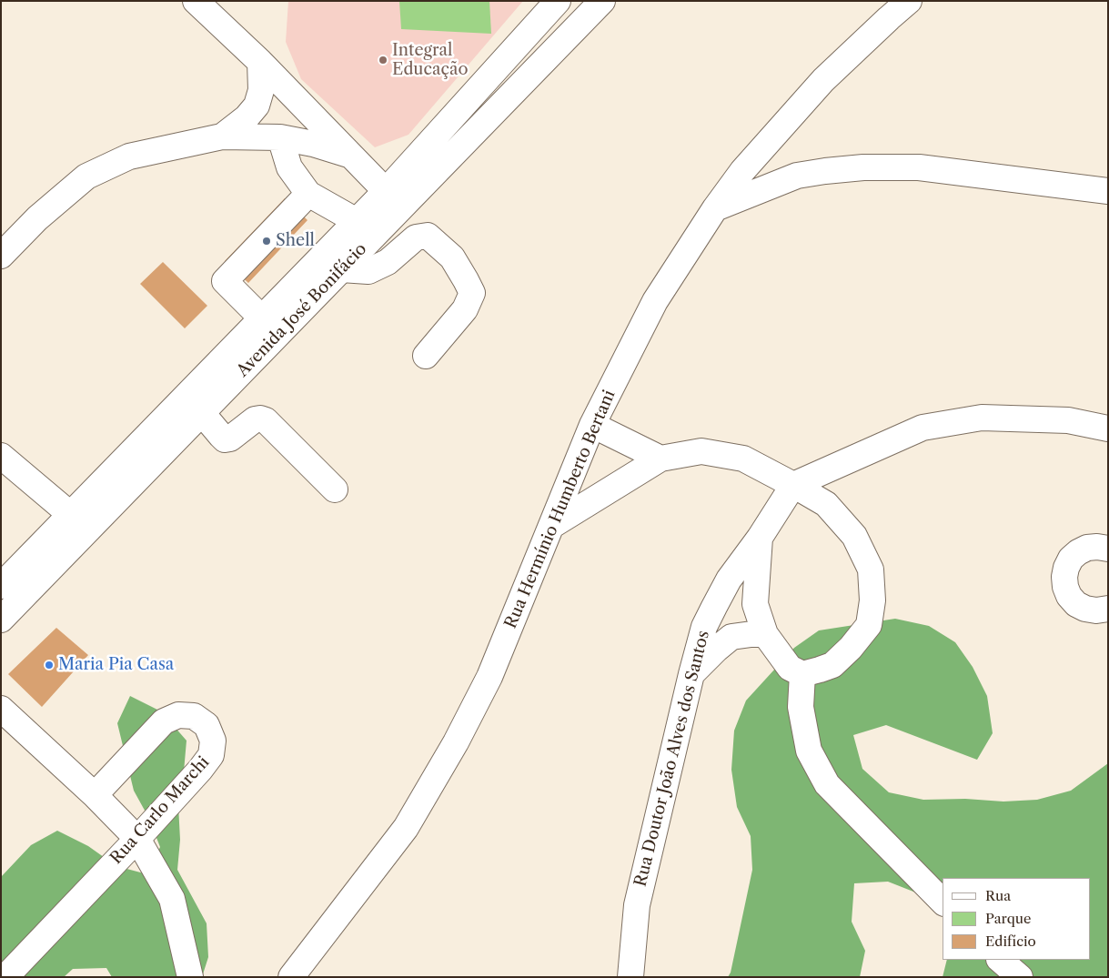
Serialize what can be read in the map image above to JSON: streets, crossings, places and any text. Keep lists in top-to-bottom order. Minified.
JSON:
{"streets":{"street":["Avenida José Bonifácio","Rua Hermínio Humberto Bertani","Rua Doutor João Alves dos Santos","Rua Carlo Marchi"]},"places":["Integral Educação","Shell","Maria Pia Casa"],"legend":["Rua","Parque","Edifício"]}
